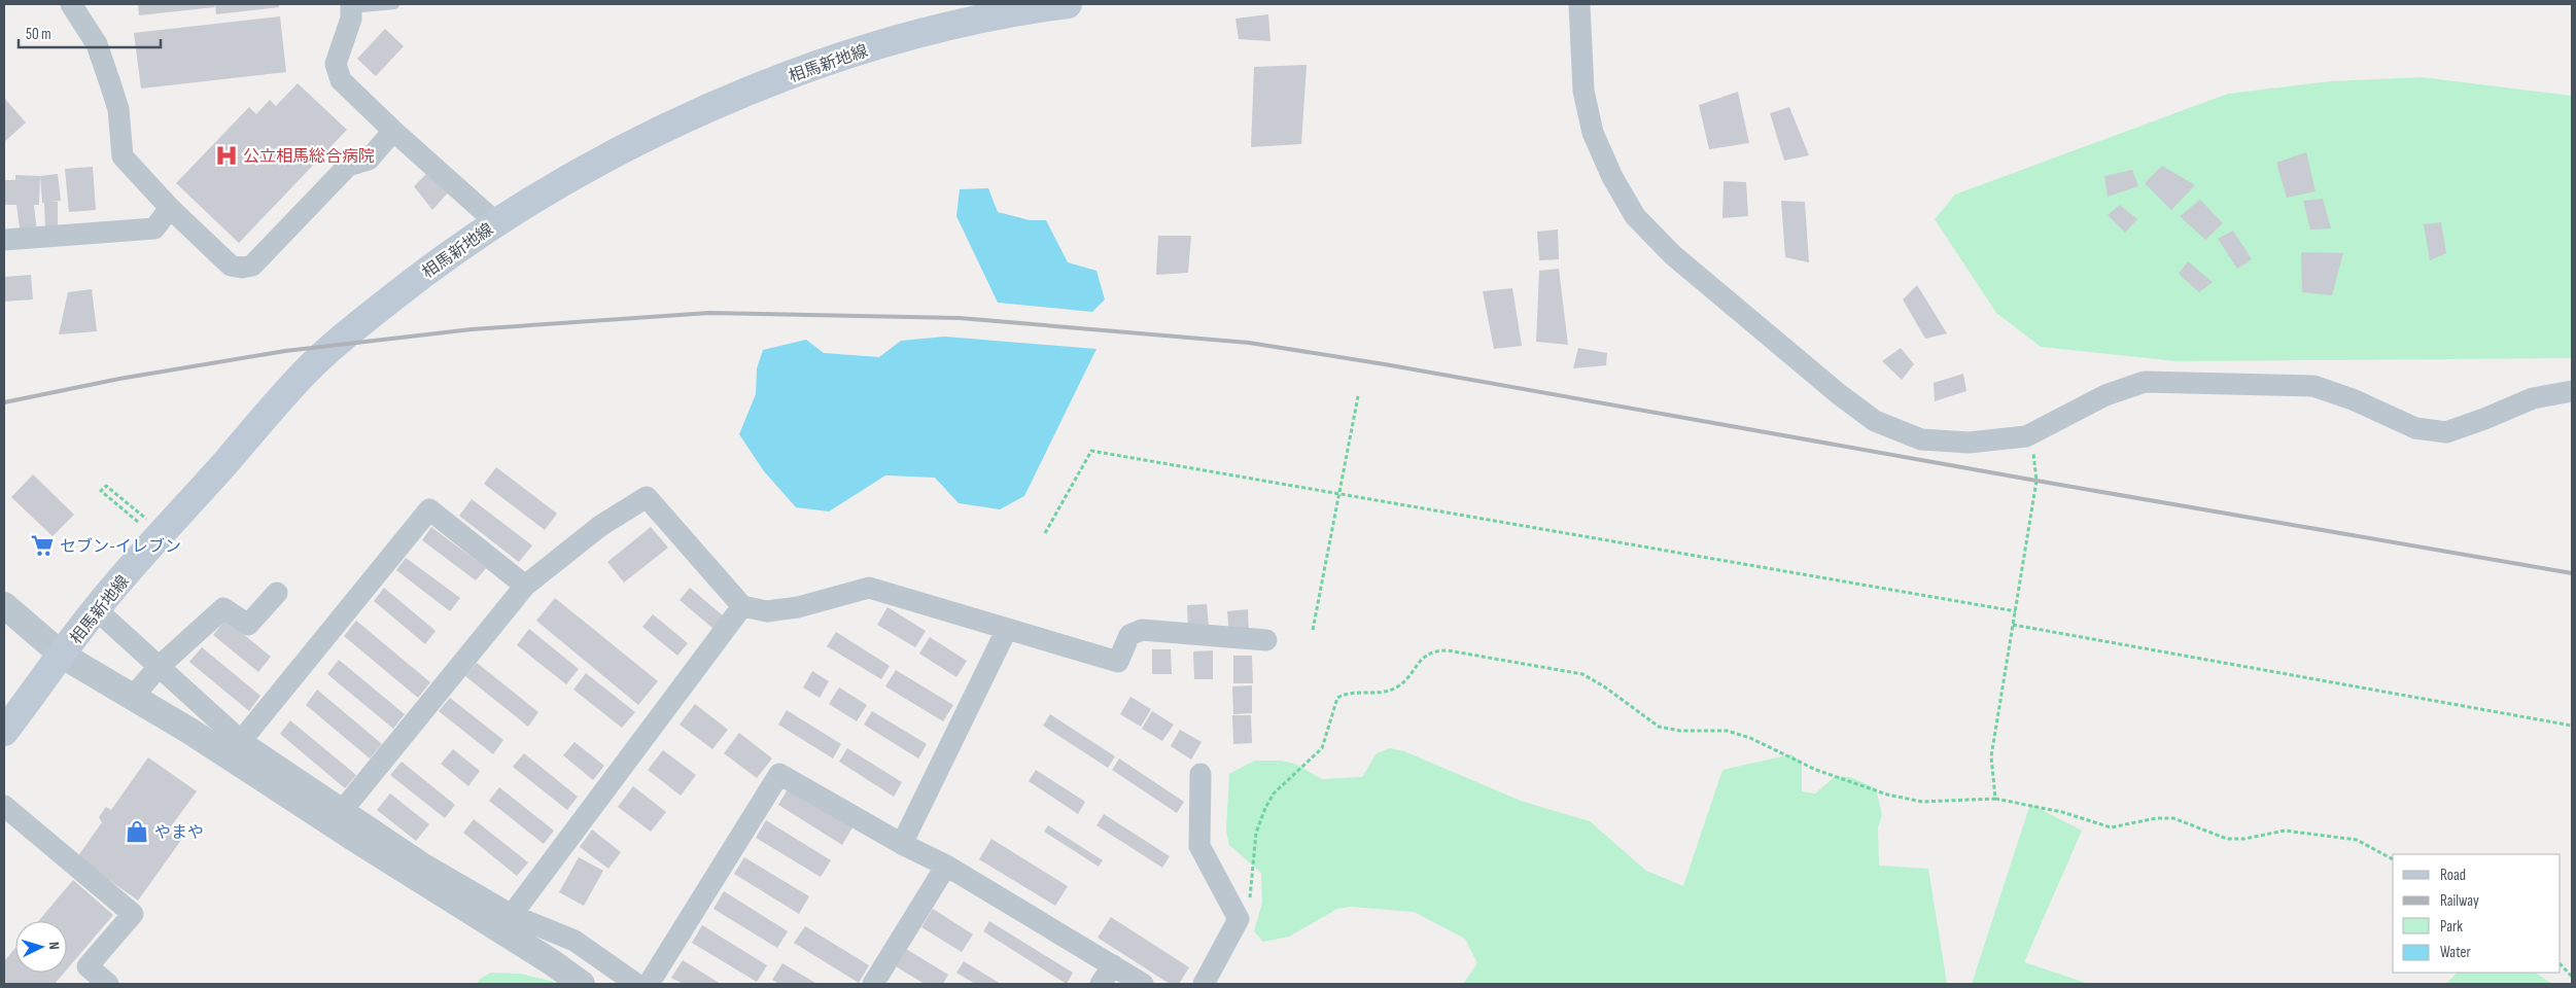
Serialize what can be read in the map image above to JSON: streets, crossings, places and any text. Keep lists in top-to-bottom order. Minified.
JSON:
{"streets":{"main road":["相馬新地線"]},"places":{"hospital":["公立相馬総合病院"],"supermarket":["セブン-イレブン"],"shop":["やまや"]},"legend":["Road","Railway","Park","Water"],"scale_bar":"50 m","north":"right"}
